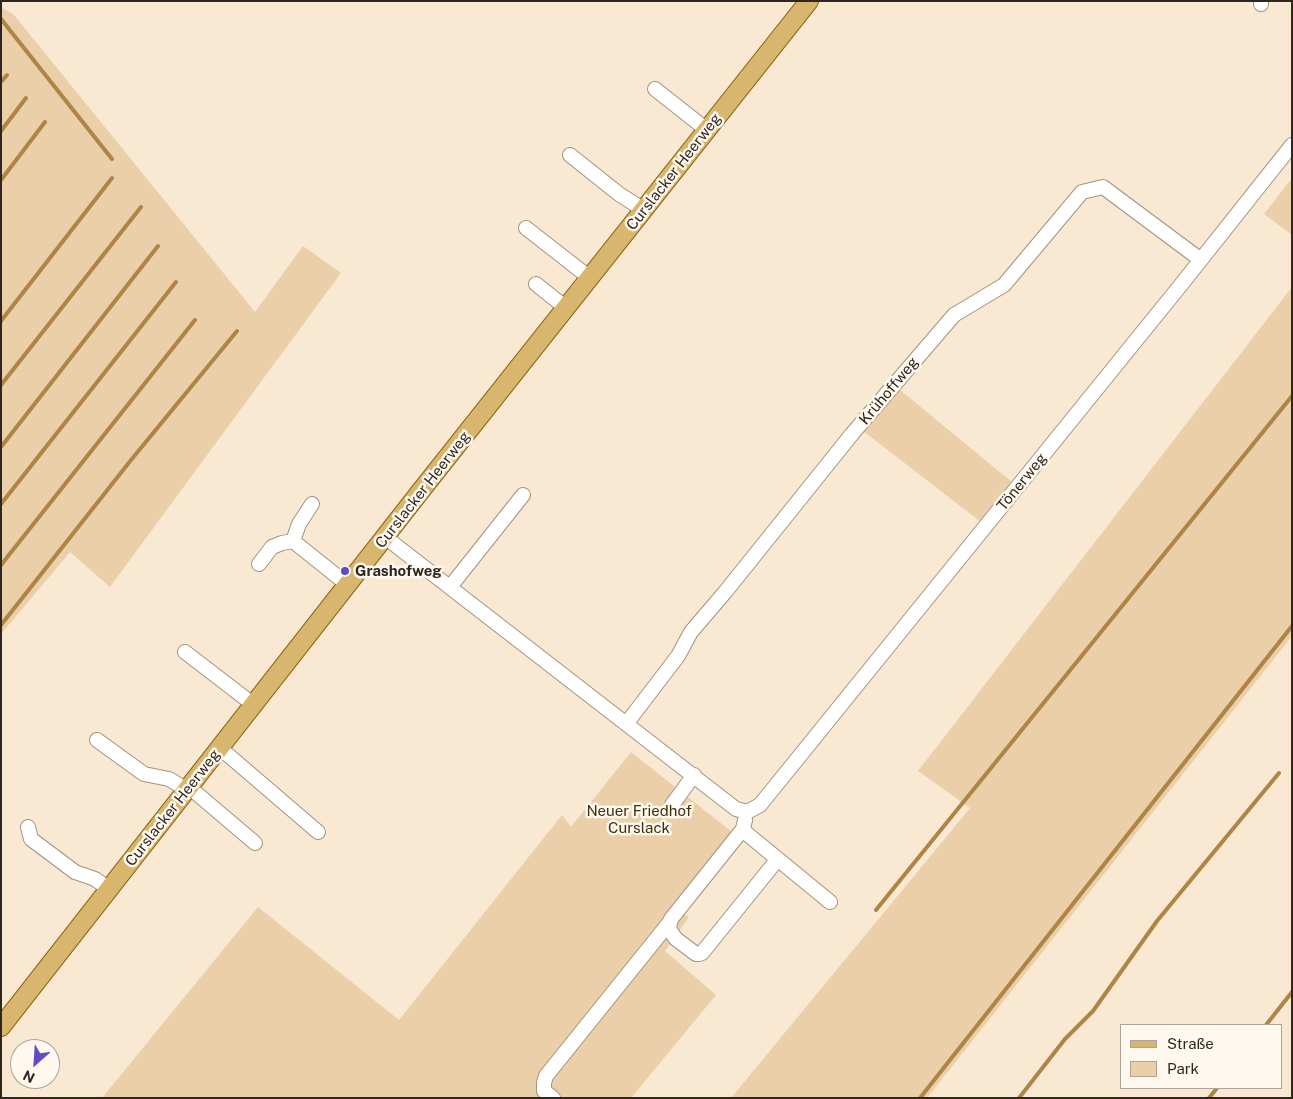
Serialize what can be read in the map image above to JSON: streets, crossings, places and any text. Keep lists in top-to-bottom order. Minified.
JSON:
{"streets":{"main road":["Curslacker Heerweg"],"street":["Krühoffweg","Tönerweg"]},"crossings":[["Krühoffweg","Tönerweg"]],"parks":["Neuer Friedhof Curslack"],"places":["Grashofweg"],"legend":["Straße","Park"],"north":"bottom left"}
